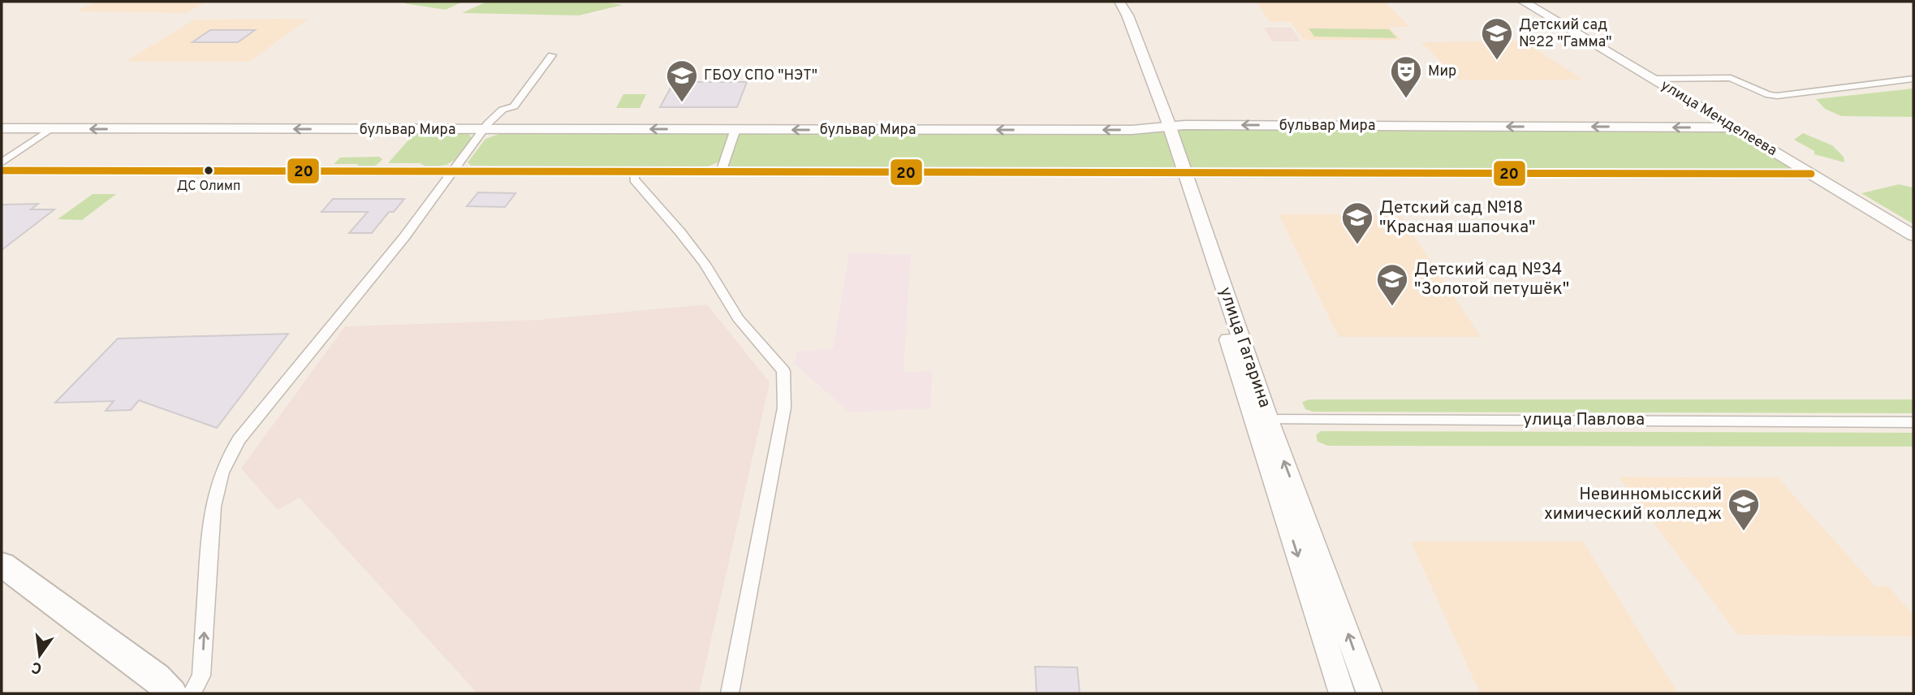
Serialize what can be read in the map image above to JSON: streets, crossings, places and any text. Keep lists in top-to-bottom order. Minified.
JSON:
{"streets":{"main road":["улица Менделеева","улица Гагарина"],"street":["бульвар Мира","улица Павлова"]},"crossings":[["улица Менделеева","бульвар Мира"],["бульвар Мира","улица Гагарина"],["улица Гагарина","улица Павлова"]],"places":{"school or university":["Детский сад №22 \"Гамма\"","ГБОУ СПО \"НЭТ\"","Детский сад №18 \"Красная шапочка\"","Детский сад №34 \"Золотой петушёк\"","Невинномысский химический колледж"],"theatre":["Мир"],"other":["ДС Олимп"]},"lines":["transit line 20"],"north":"bottom"}
